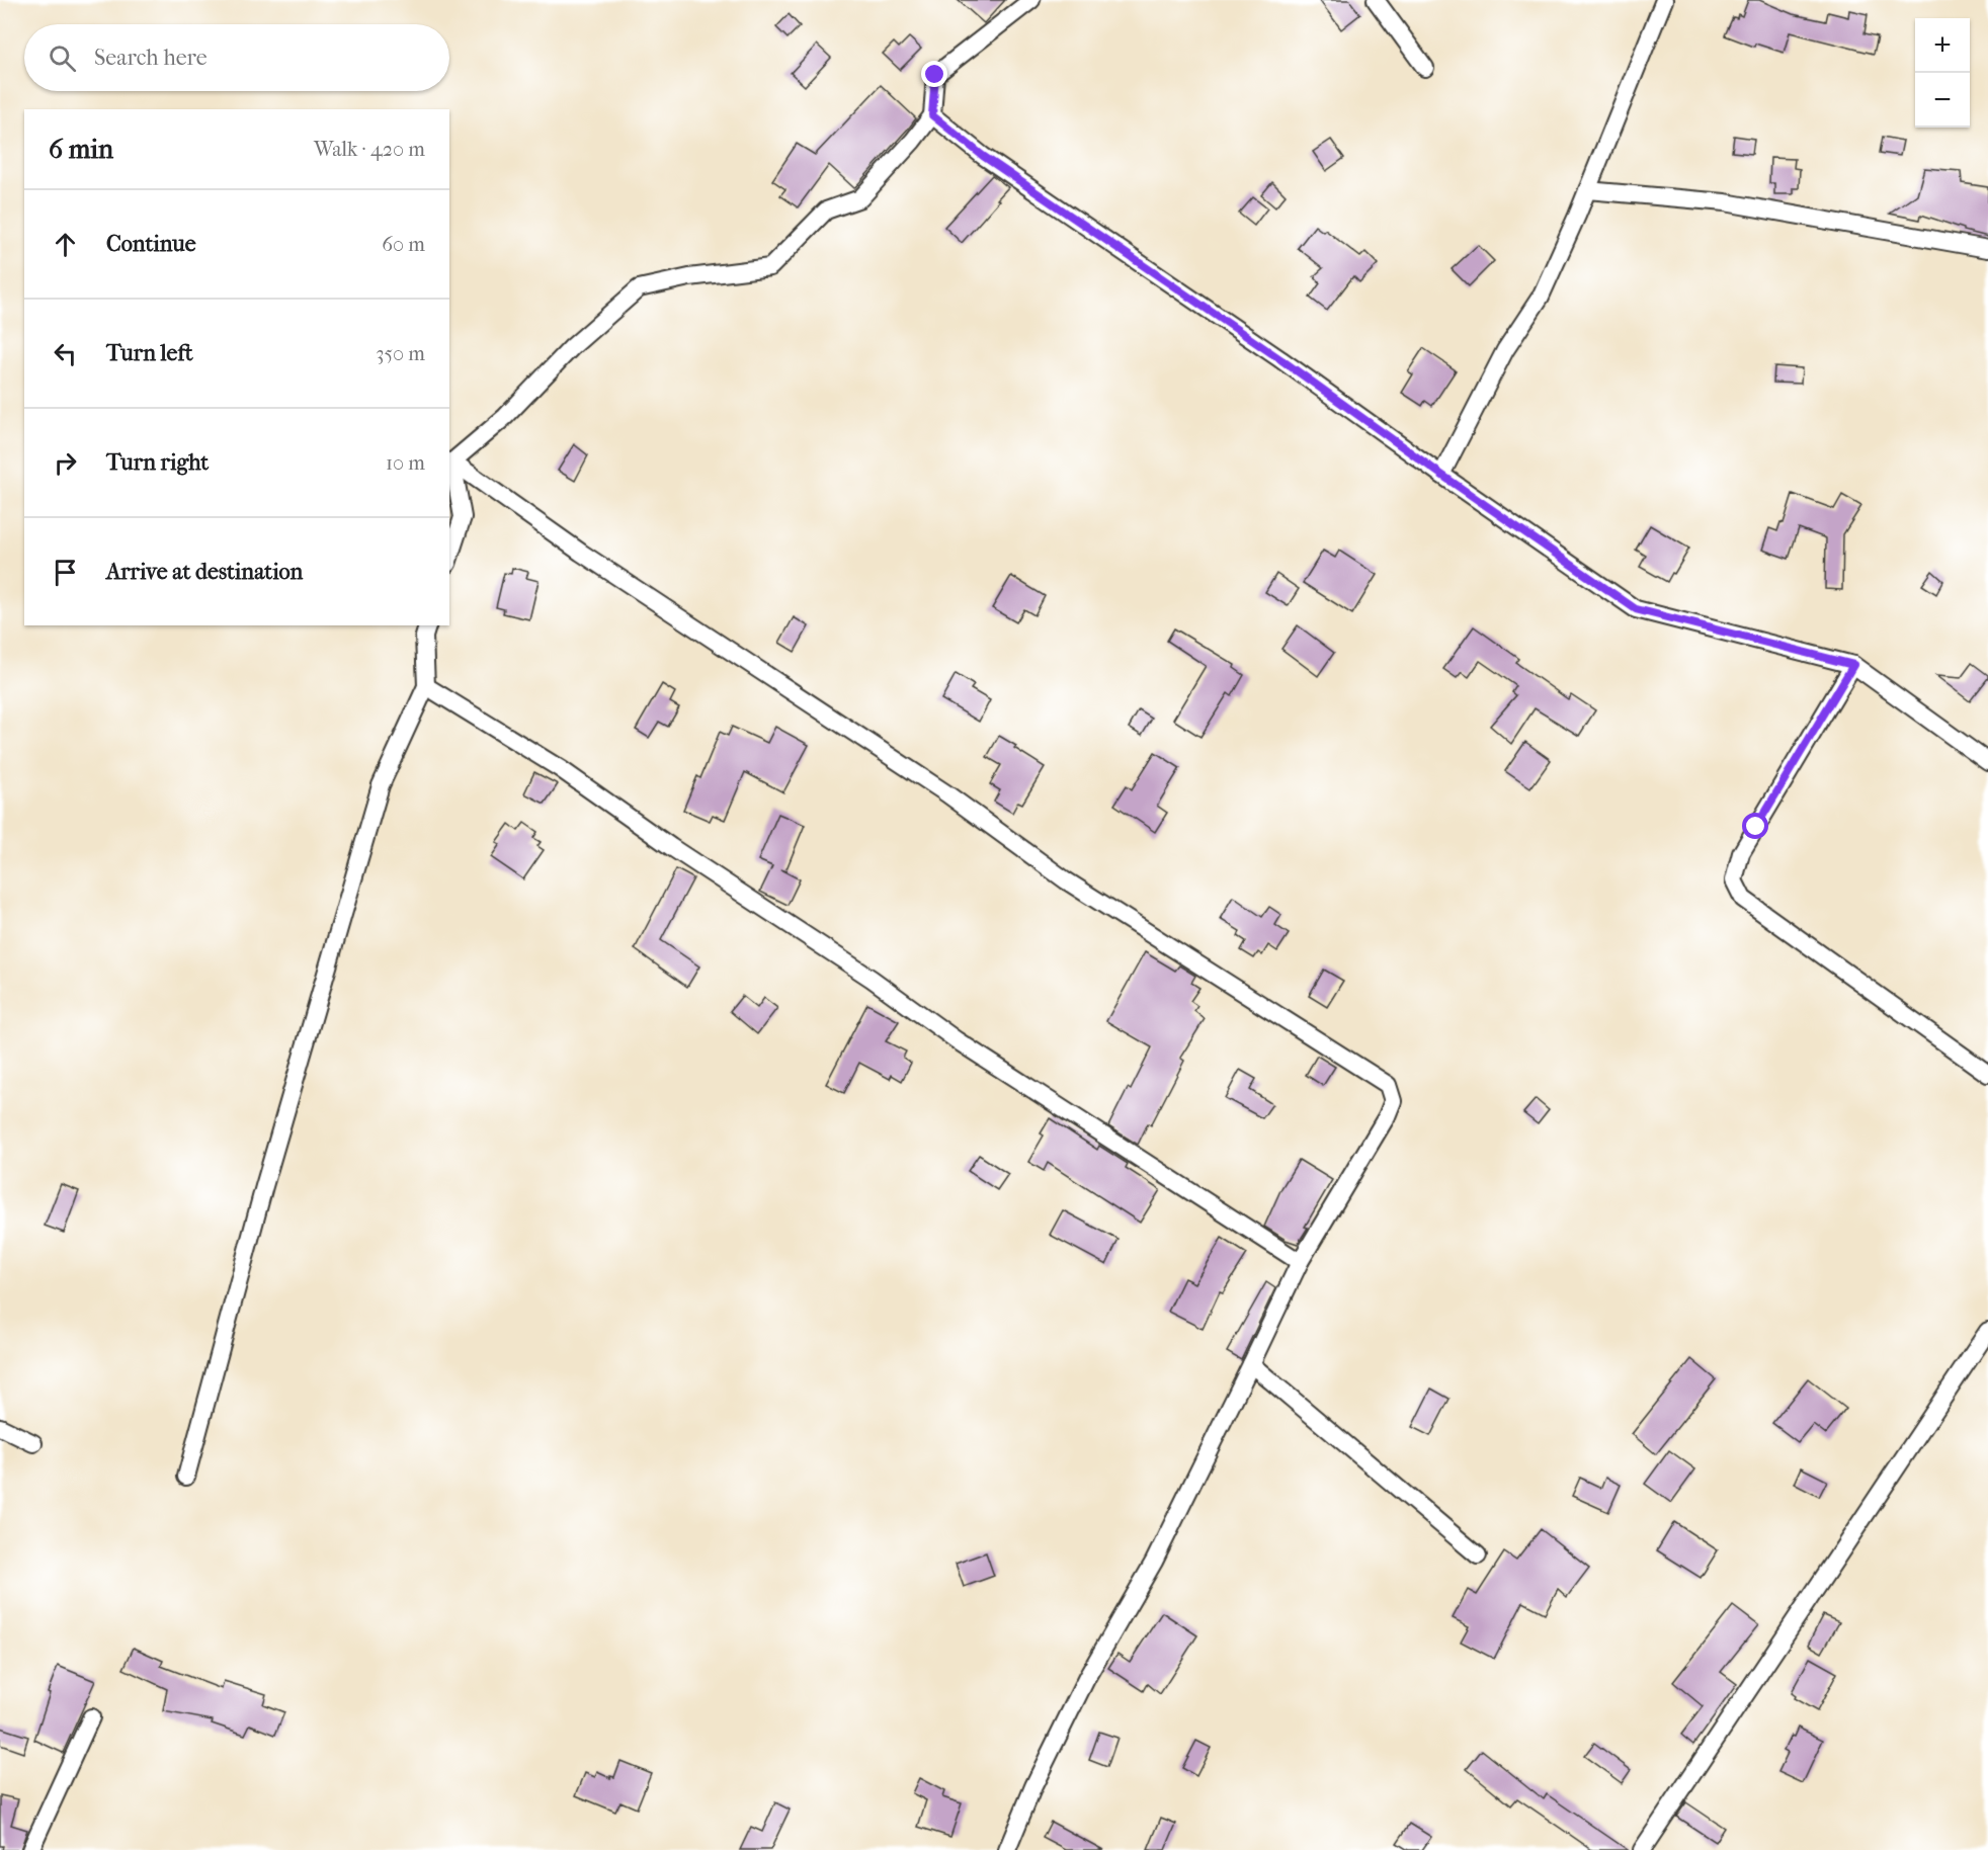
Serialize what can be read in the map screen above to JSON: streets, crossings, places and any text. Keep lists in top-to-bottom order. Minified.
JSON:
{"page":{"map_buttons":["+","−"],"search":"Search here","heading":["6 min","Walk · 420 m"],"list":[["Continue","60 m"],["Turn left","350 m"],["Turn right","10 m"],"Arrive at destination"]}}
